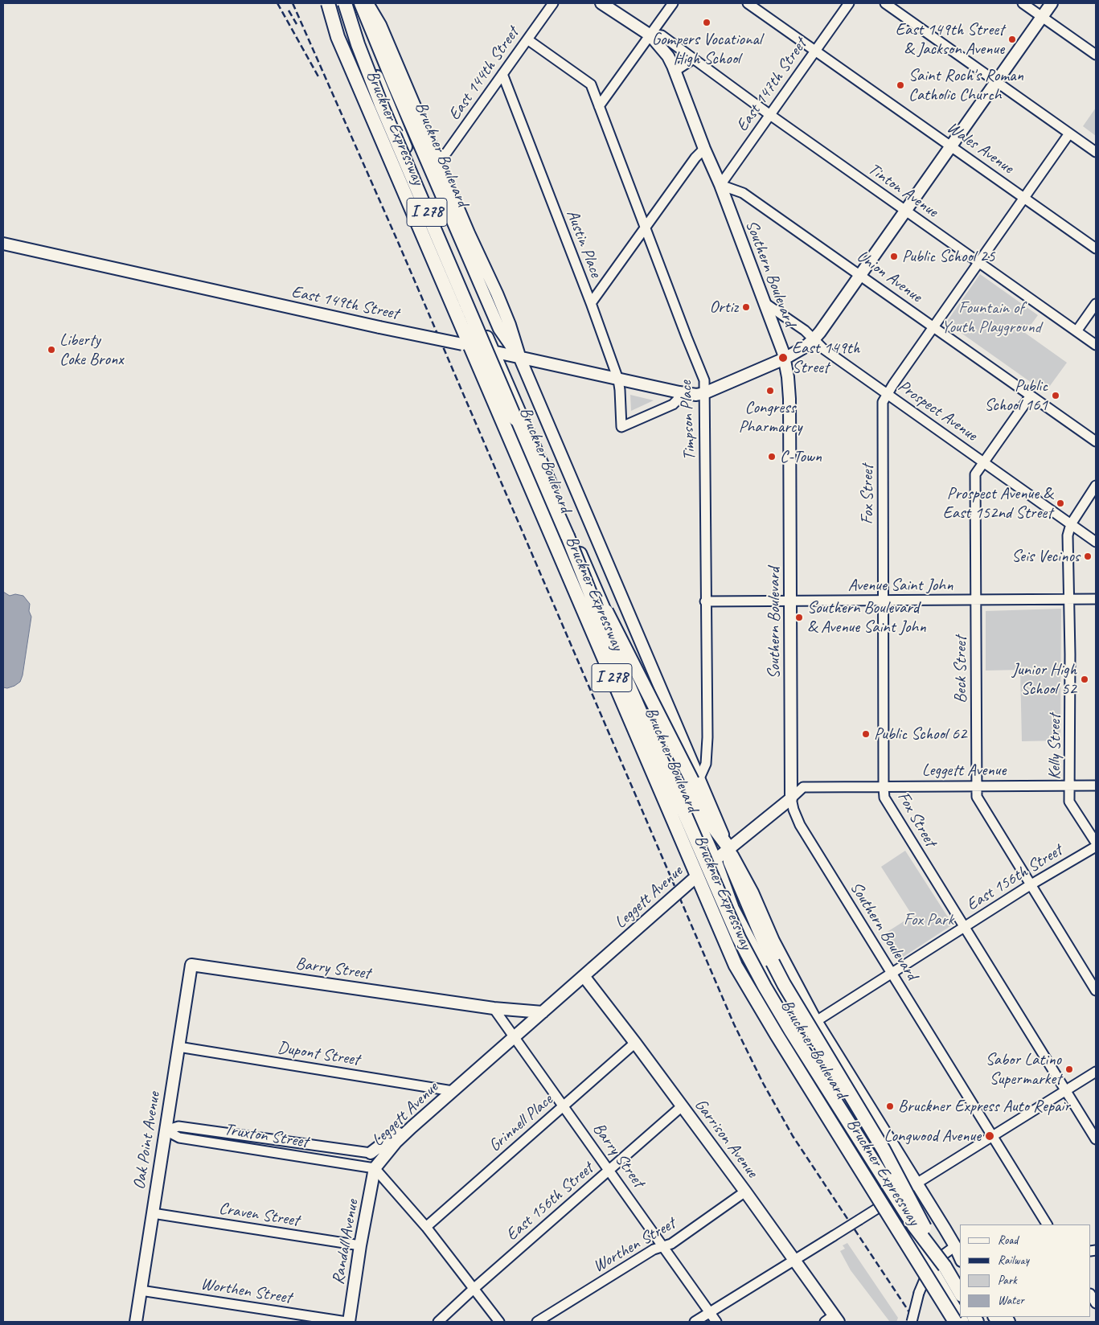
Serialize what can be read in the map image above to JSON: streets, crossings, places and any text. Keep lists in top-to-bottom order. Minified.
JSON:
{"streets":{"highway":["Bruckner Expressway","I 278"],"main road":["Bruckner Boulevard","Southern Boulevard","East 149th Street","Leggett Avenue","Barry Street","Garrison Avenue","Oak Point Avenue","Randall Avenue"],"street":["East 144th Street","East 147th Street","Wales Avenue","Tinton Avenue","Austin Place","Union Avenue","Prospect Avenue","Timpson Place","Fox Street","Avenue Saint John","Beck Street","Kelly Street","East 156th Street","Dupont Street","Grinnell Place","Truxton Street","Craven Street","Worthen Street"]},"crossings":[["East 144th Street","Bruckner Boulevard"],["East 144th Street","Austin Place"],["East 144th Street","Timpson Place"],["East 147th Street","Wales Avenue"],["East 147th Street","Tinton Avenue"],["East 147th Street","Southern Boulevard"],["East 147th Street","Union Avenue"],["Bruckner Expressway","Bruckner Boulevard"],["Wales Avenue","East 149th Street"],["Bruckner Boulevard","East 149th Street"],["Bruckner Boulevard","Timpson Place"],["Bruckner Boulevard","Leggett Avenue"],["Bruckner Boulevard","East 156th Street"],["Tinton Avenue","Southern Boulevard"],["Tinton Avenue","East 149th Street"],["Austin Place","East 149th Street"],["Southern Boulevard","Union Avenue"],["Southern Boulevard","East 149th Street"],["Southern Boulevard","Prospect Avenue"],["Southern Boulevard","Avenue Saint John"],["Southern Boulevard","Leggett Avenue"],["Southern Boulevard","East 156th Street"],["Union Avenue","East 149th Street"],["Union Avenue","Beck Street"],["East 149th Street","Prospect Avenue"],["East 149th Street","Timpson Place"],["Prospect Avenue","Fox Street"],["Prospect Avenue","Beck Street"],["Prospect Avenue","Kelly Street"],["Timpson Place","Avenue Saint John"],["Fox Street","Avenue Saint John"],["Fox Street","Leggett Avenue"],["Fox Street","East 156th Street"],["Avenue Saint John","Beck Street"],["Avenue Saint John","Kelly Street"],["Beck Street","Leggett Avenue"],["Beck Street","East 156th Street"],["Kelly Street","Leggett Avenue"],["Leggett Avenue","Barry Street"],["Leggett Avenue","Dupont Street"],["Leggett Avenue","Truxton Street"],["Leggett Avenue","Garrison Avenue"],["Leggett Avenue","Randall Avenue"],["East 156th Street","Barry Street"],["East 156th Street","Garrison Avenue"],["Barry Street","Grinnell Place"],["Barry Street","Oak Point Avenue"],["Barry Street","Worthen Street"],["Dupont Street","Oak Point Avenue"],["Grinnell Place","Garrison Avenue"],["Truxton Street","Oak Point Avenue"],["Truxton Street","Randall Avenue"],["Garrison Avenue","Worthen Street"],["Oak Point Avenue","Craven Street"],["Oak Point Avenue","Worthen Street"],["Craven Street","Randall Avenue"],["Randall Avenue","Worthen Street"]],"parks":["Fountain of Youth Playground","Fox Park"],"places":["Gompers Vocational High School","East 149th Street & Jackson Avenue","Saint Roch's Roman Catholic Church","Public School 25","Ortiz","Liberty Coke Bronx","East 149th Street","Congress Pharmarcy","Public School 161","C-Town","Prospect Avenue & East 152nd Street","Seis Vecinos","Southern Boulevard & Avenue Saint John","Junior High School 52","Public School 62","Sabor Latino Supermarket","Bruckner Express Auto Repair","Longwood Avenue"],"legend":["Road","Railway","Park","Water"]}
